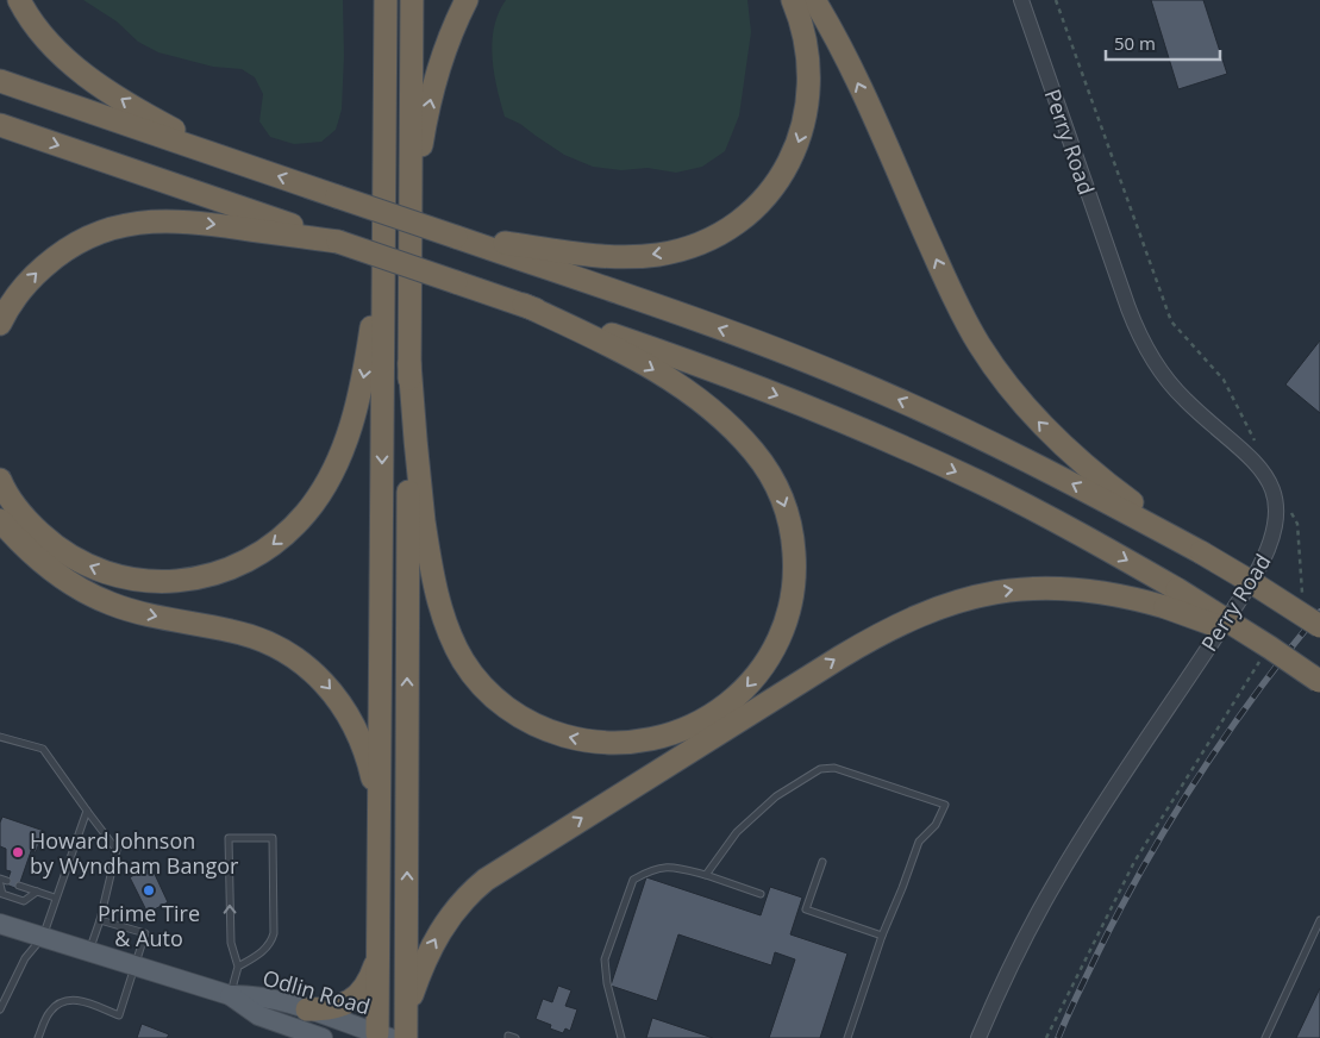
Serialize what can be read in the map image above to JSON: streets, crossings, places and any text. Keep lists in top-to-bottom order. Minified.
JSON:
{"streets":{"main road":["Odlin Road"],"street":["Perry Road"]},"places":["Howard Johnson by Wyndham Bangor","Prime Tire & Auto"],"scale_bar":"50 m"}
